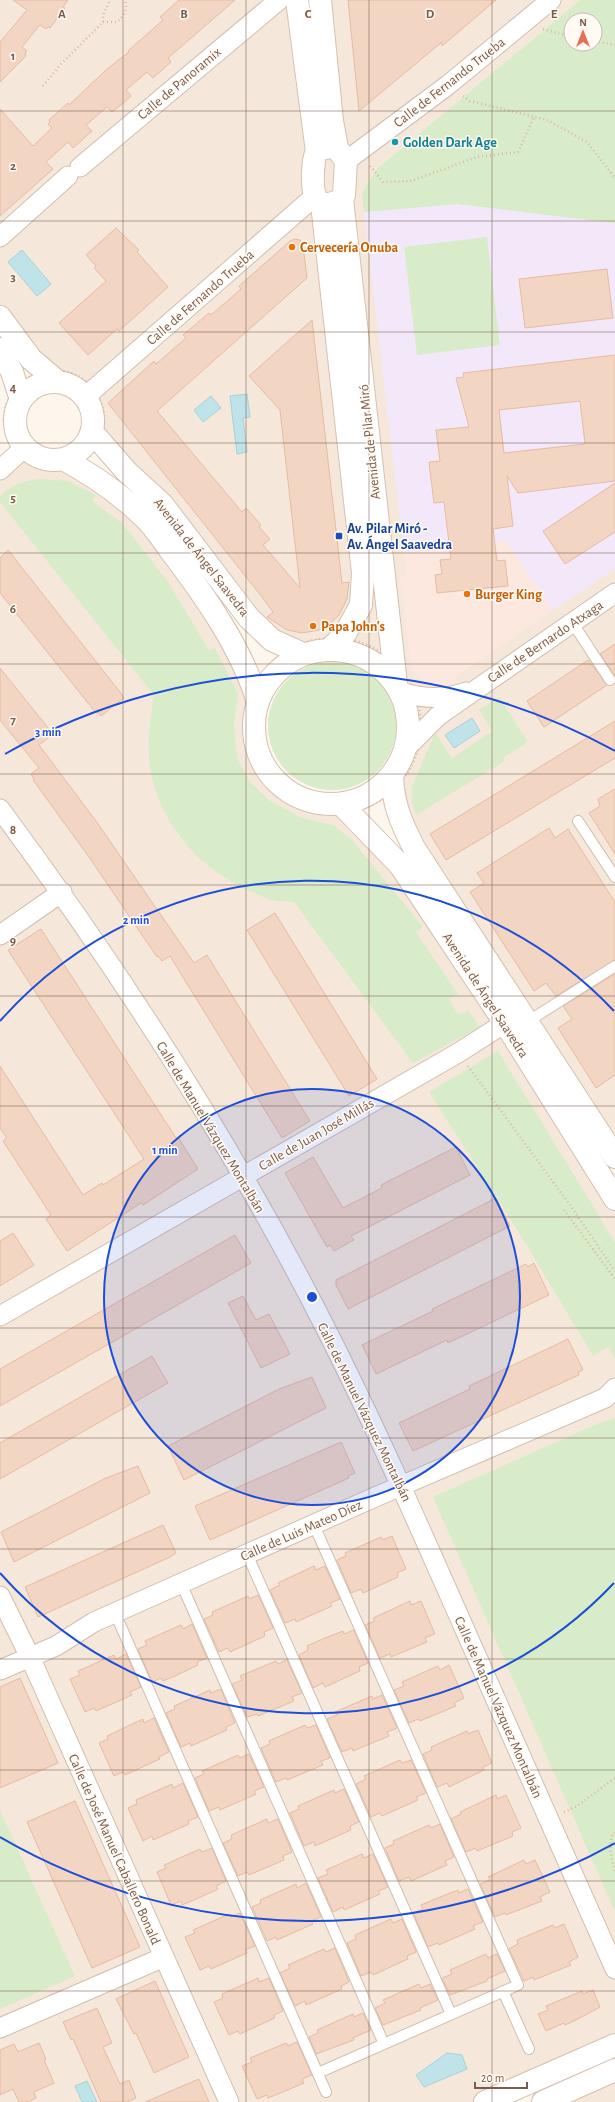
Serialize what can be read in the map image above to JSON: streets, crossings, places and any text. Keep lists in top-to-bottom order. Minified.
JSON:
{"streets":{"street":["Calle de Fernando Trueba","Calle de Panoramix","Avenida de Pilar Miró","Avenida de Ángel Saavedra","Calle de Bernardo Atxaga","Calle de Manuel Vázquez Montalbán","Calle de Juan José Millás","Calle de Luis Mateo Díez","Calle de José Manuel Caballero Bonald"]},"crossings":[["Calle de Fernando Trueba","Avenida de Pilar Miró"],["Calle de Fernando Trueba","Avenida de Ángel Saavedra"],["Avenida de Pilar Miró","Avenida de Ángel Saavedra"],["Avenida de Pilar Miró","Calle de Bernardo Atxaga"],["Avenida de Ángel Saavedra","Calle de Juan José Millás"],["Calle de Manuel Vázquez Montalbán","Calle de Juan José Millás"],["Calle de Manuel Vázquez Montalbán","Calle de Luis Mateo Díez"],["Calle de Luis Mateo Díez","Calle de José Manuel Caballero Bonald"]],"places":{"other":["Golden Dark Age","Cervecería Onuba","Burger King","Papa John's"],"transit":["Av. Pilar Miró - Av. Ángel Saavedra"]},"scale_bar":"20 m","north":"top","grid":{"columns":["A","B","C","D","E"],"rows":["1","2","3","4","5","6","7","8","9"]},"rings":["3 min","2 min","1 min"]}
